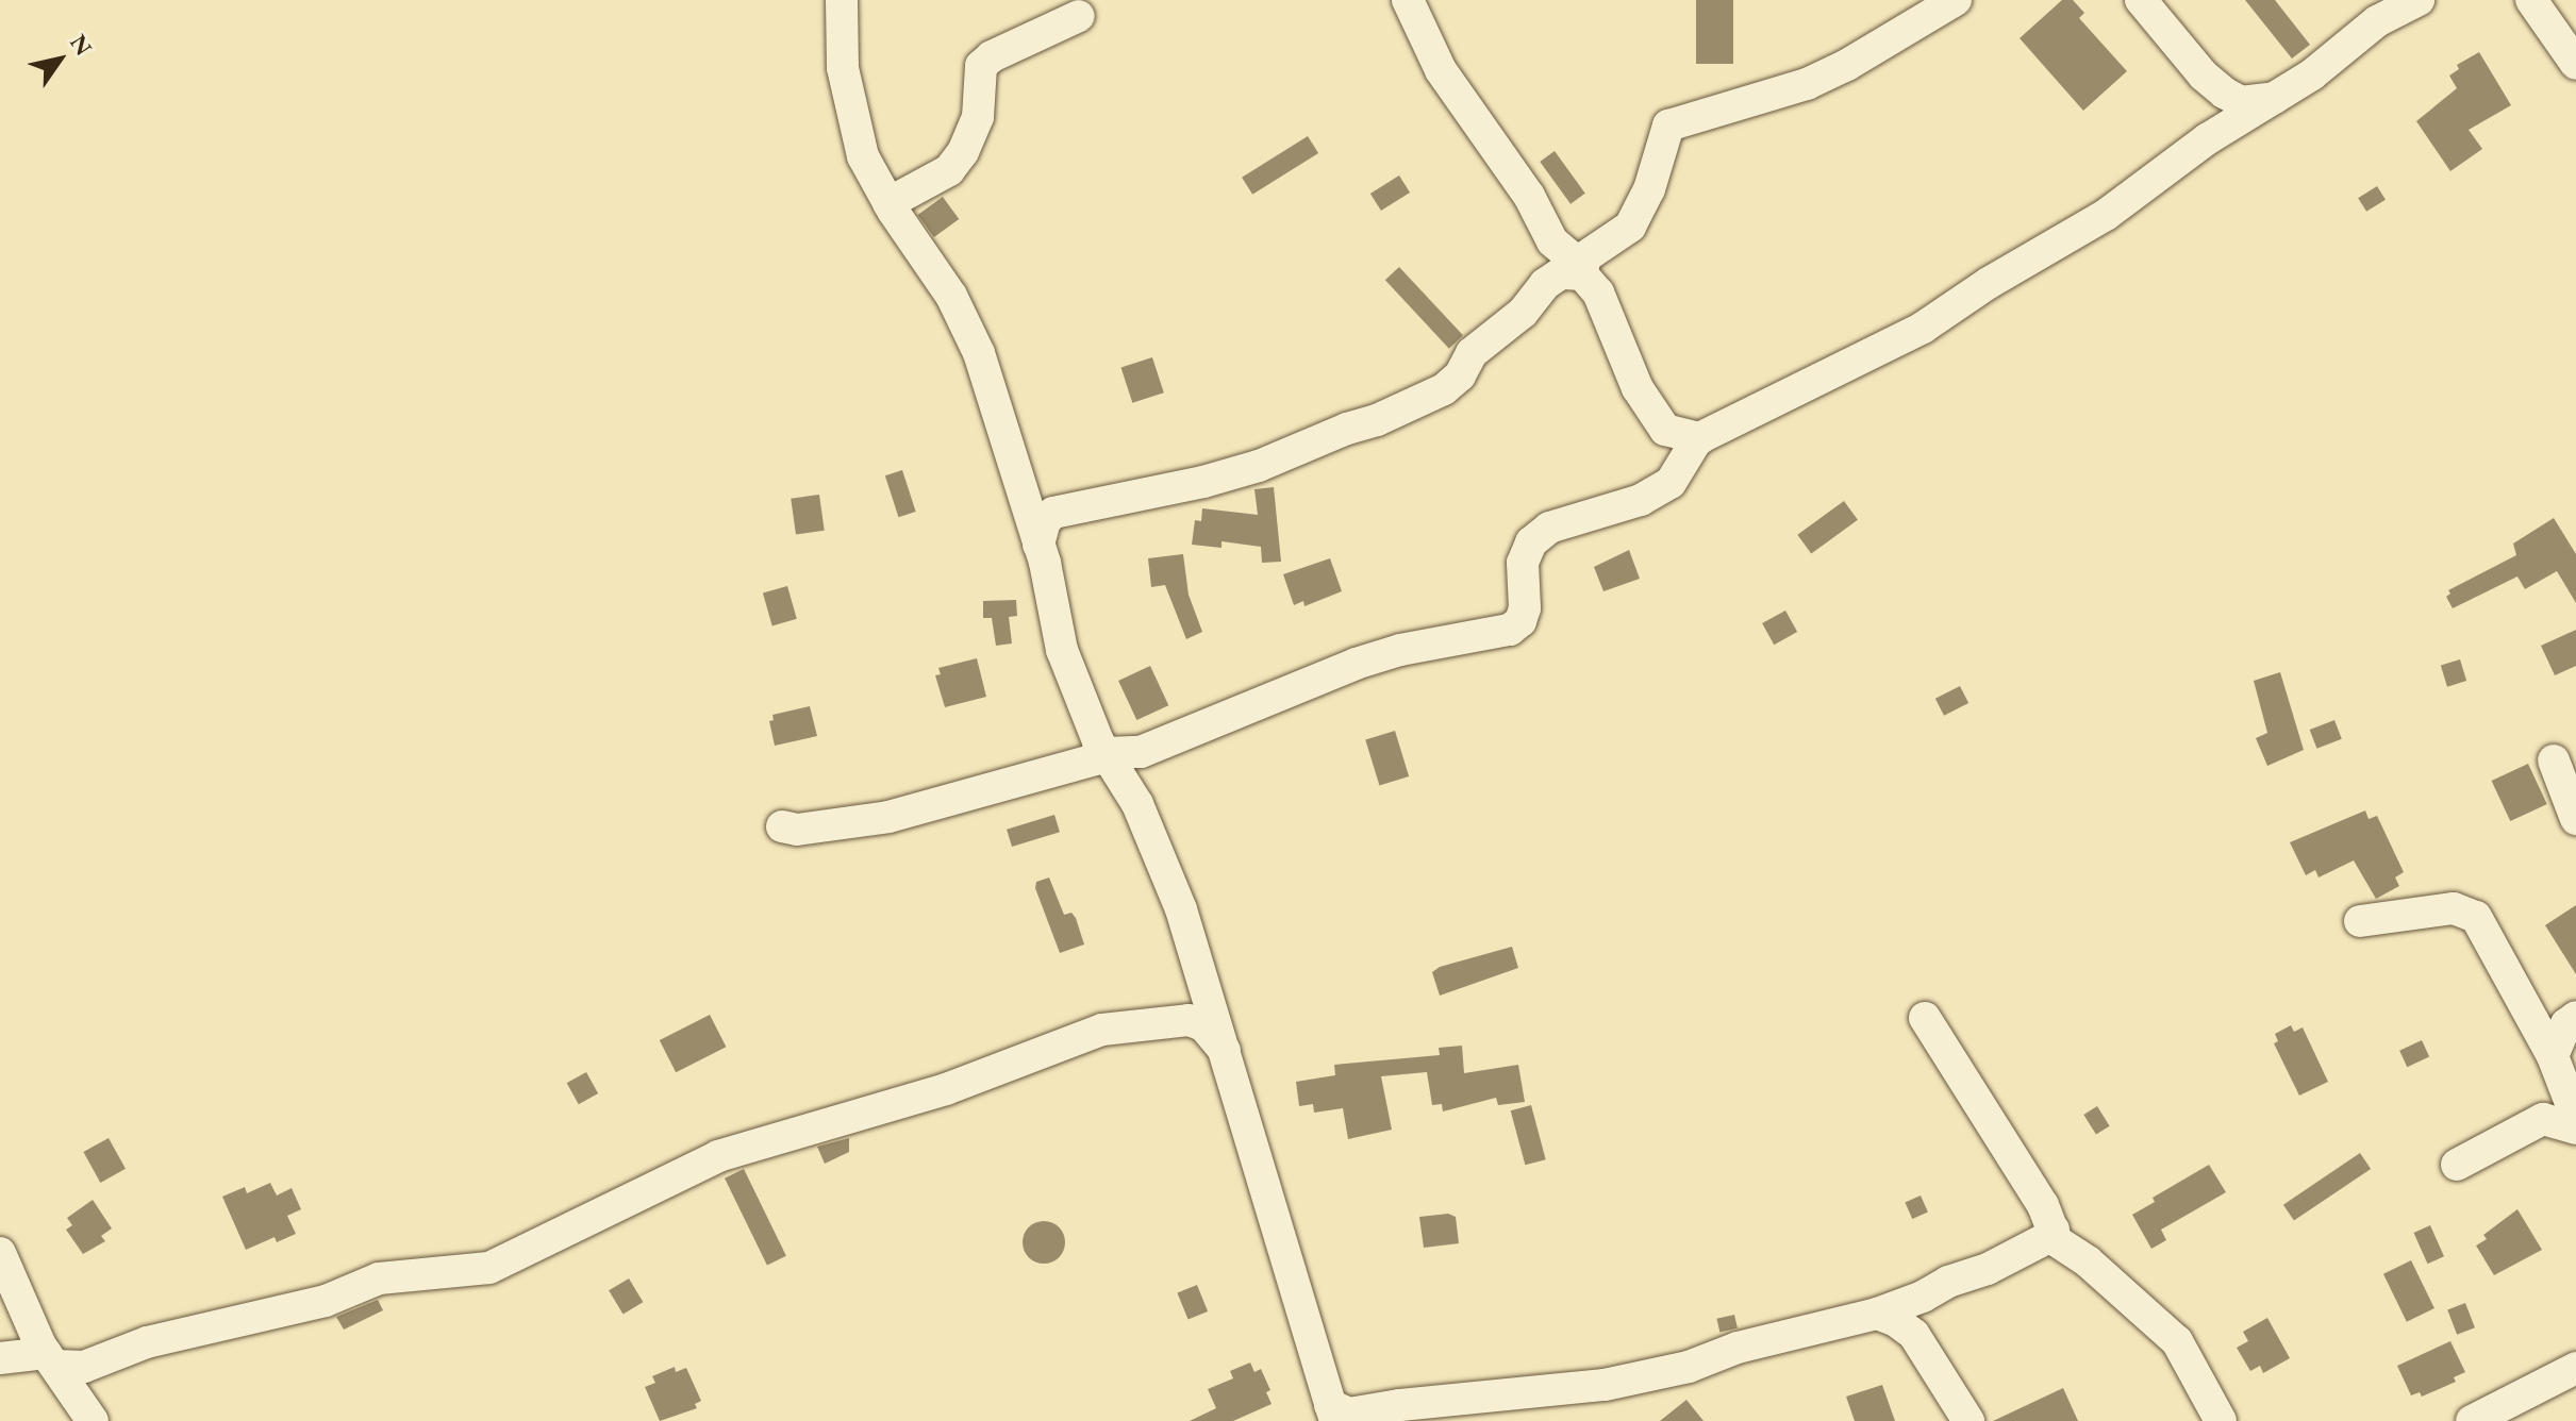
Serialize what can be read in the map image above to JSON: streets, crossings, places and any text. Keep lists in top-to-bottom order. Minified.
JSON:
{"north":"top right"}
